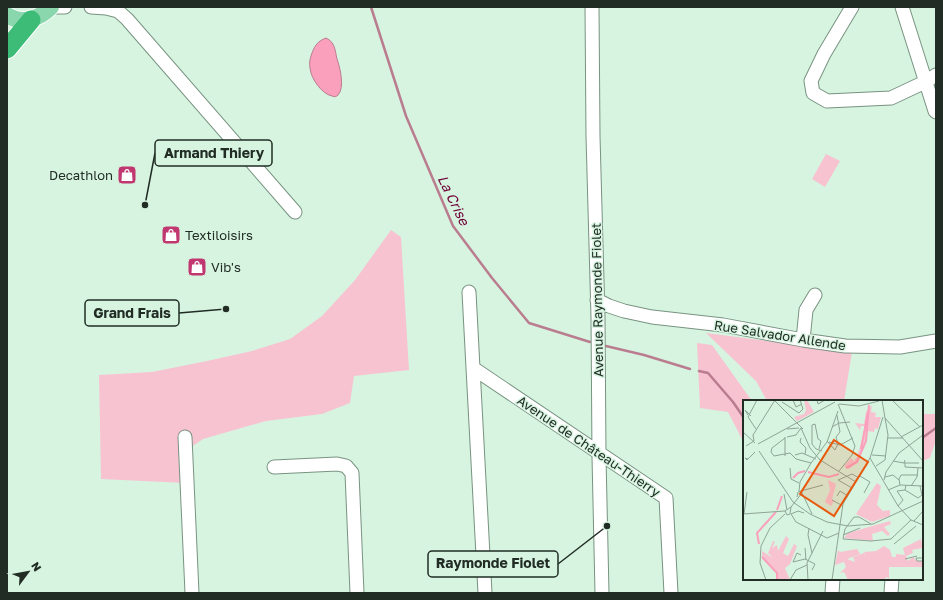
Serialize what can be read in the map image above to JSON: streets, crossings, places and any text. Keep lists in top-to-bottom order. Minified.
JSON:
{"streets":{"street":["Avenue Raymonde Fiolet","Rue Salvador Allende","Avenue de Château-Thierry"]},"crossings":[["Avenue Raymonde Fiolet","Rue Salvador Allende"],["Avenue Raymonde Fiolet","Avenue de Château-Thierry"]],"water":["La Crise"],"places":{"shop":["Decathlon","Textiloisirs","Vib's"],"other":["Armand Thiery","Grand Frais","Raymonde Fiolet"]},"north":"top right"}
